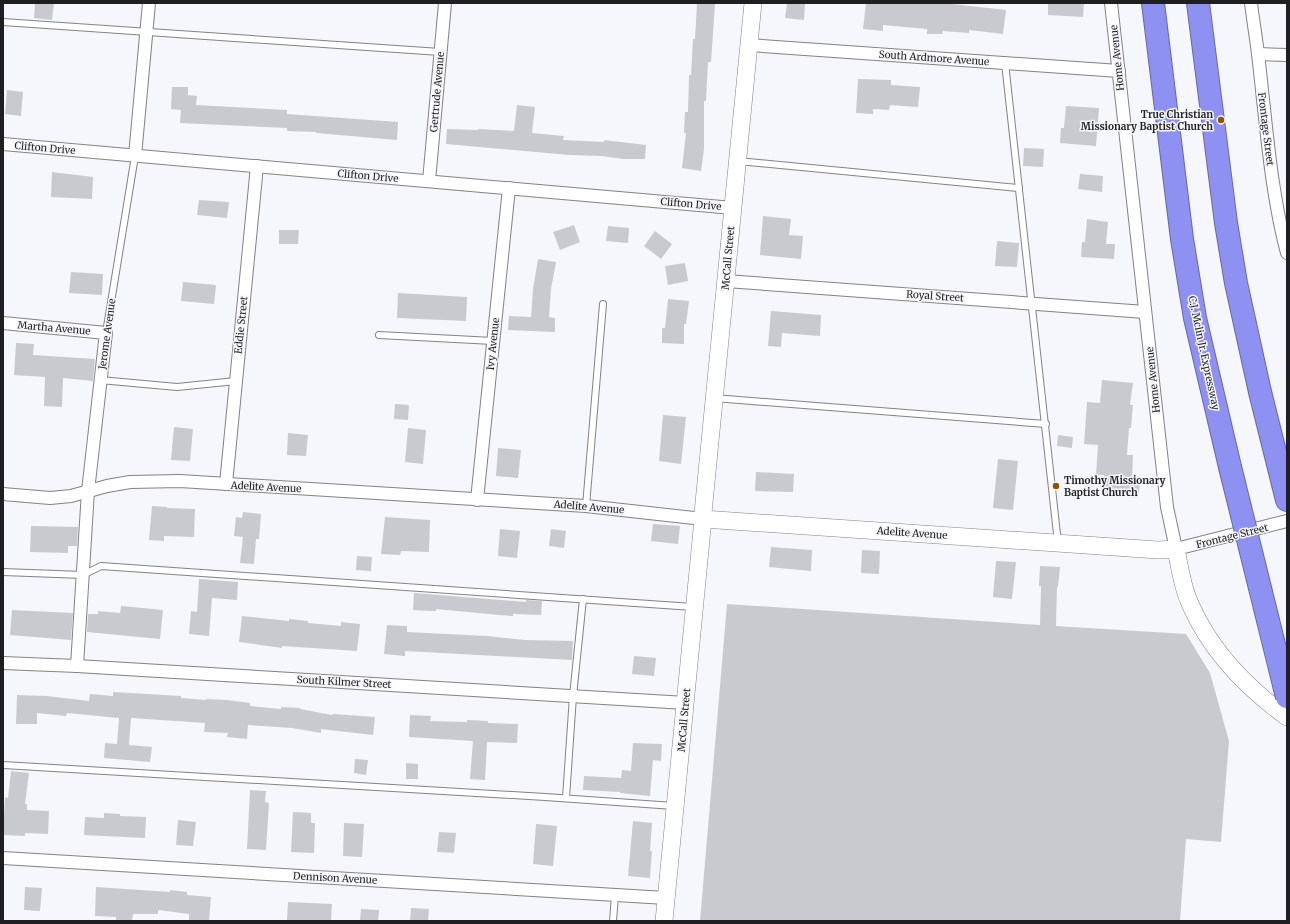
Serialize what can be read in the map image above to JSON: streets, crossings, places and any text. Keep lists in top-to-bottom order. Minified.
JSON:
{"streets":{"highway":["C.J. Mclin Jr. Expressway"],"street":["South Ardmore Avenue","Home Avenue","Gertrude Avenue","Frontage Street","Clifton Drive","McCall Street","Royal Street","Eddie Street","Martha Avenue","Jerome Avenue","Ivy Avenue","Adelite Avenue","South Kilmer Street","Dennison Avenue"]},"crossings":[["South Ardmore Avenue","Home Avenue"],["South Ardmore Avenue","McCall Street"],["Home Avenue","Frontage Street"],["Home Avenue","Royal Street"],["Home Avenue","Adelite Avenue"],["Gertrude Avenue","Clifton Drive"],["Frontage Street","Adelite Avenue"],["Clifton Drive","McCall Street"],["Clifton Drive","Eddie Street"],["Clifton Drive","Jerome Avenue"],["Clifton Drive","Ivy Avenue"],["McCall Street","Royal Street"],["McCall Street","Adelite Avenue"],["McCall Street","South Kilmer Street"],["McCall Street","Dennison Avenue"],["Eddie Street","Adelite Avenue"],["Martha Avenue","Jerome Avenue"],["Jerome Avenue","Adelite Avenue"],["Jerome Avenue","South Kilmer Street"],["Ivy Avenue","Adelite Avenue"]],"places":["True Christian Missionary Baptist Church","Timothy Missionary Baptist Church"]}
